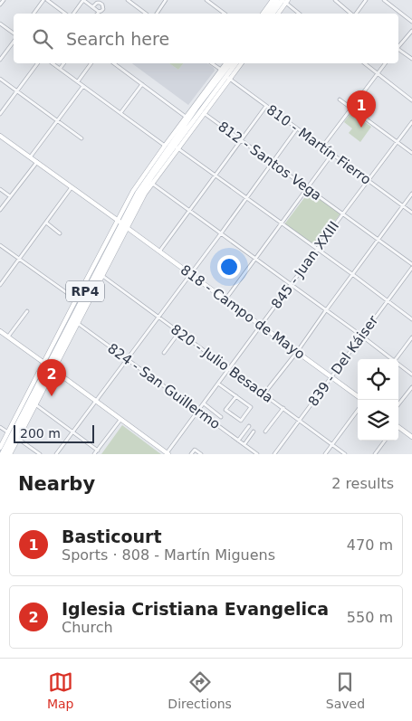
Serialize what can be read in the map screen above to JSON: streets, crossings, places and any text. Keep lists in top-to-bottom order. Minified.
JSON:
{"streets":{"main road":["RP4"],"street":["810 - Martín Fierro","812 - Santos Vega","845 - Juan XXIII","818 - Campo de Mayo","839 - Del Káiser","820 - Julio Besada","824 - San Guillermo"]},"crossings":[["810 - Martín Fierro","845 - Juan XXIII"],["810 - Martín Fierro","RP4"],["812 - Santos Vega","845 - Juan XXIII"],["812 - Santos Vega","RP4"],["845 - Juan XXIII","818 - Campo de Mayo"],["845 - Juan XXIII","820 - Julio Besada"],["845 - Juan XXIII","824 - San Guillermo"],["RP4","818 - Campo de Mayo"],["RP4","820 - Julio Besada"],["RP4","824 - San Guillermo"],["818 - Campo de Mayo","839 - Del Káiser"],["839 - Del Káiser","820 - Julio Besada"]],"scale_bar":"200 m","page":{"search":"Search here","pins":["1","2"],"scale":"200 m","heading":["Nearby","2 results"],"list":[{"mark":"1","name":"Basticourt","note":"Sports · 808 - Martín Miguens","value":"470 m"},{"mark":"2","name":"Iglesia Cristiana Evangelica","note":"Church","value":"550 m"}],"nav":["Map","Directions","Saved"]}}
